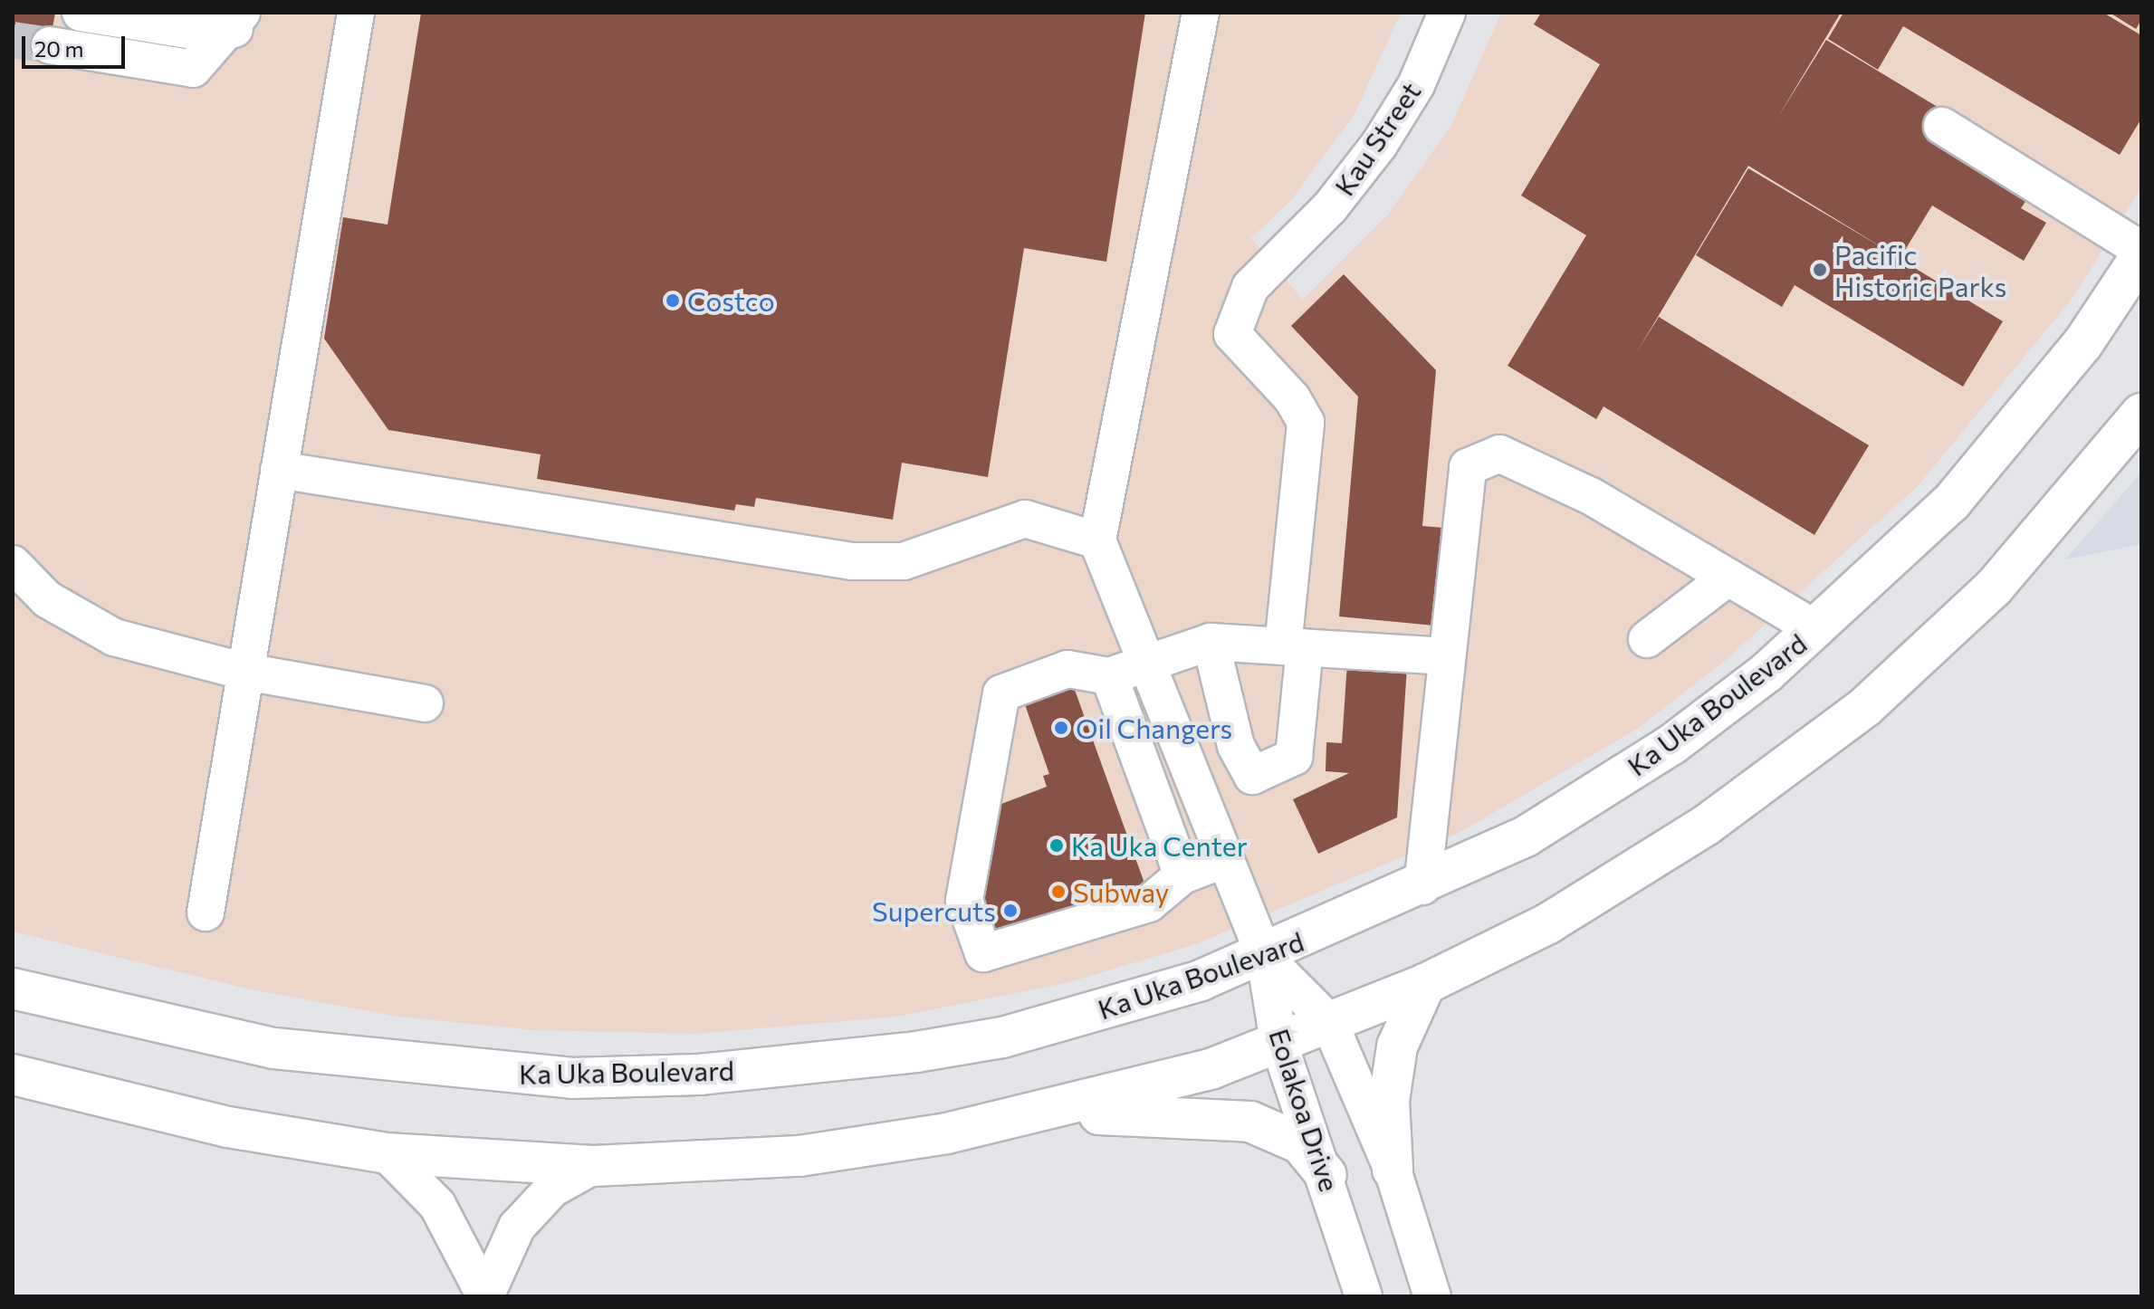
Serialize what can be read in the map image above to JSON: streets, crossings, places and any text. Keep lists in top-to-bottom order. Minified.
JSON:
{"streets":{"main road":["Ka Uka Boulevard"],"street":["Kau Street","Eolakoa Drive"]},"crossings":[["Ka Uka Boulevard","Eolakoa Drive"]],"places":["Pacific Historic Parks","Costco","Oil Changers","Ka Uka Center","Subway","Supercuts"],"scale_bar":"20 m"}
